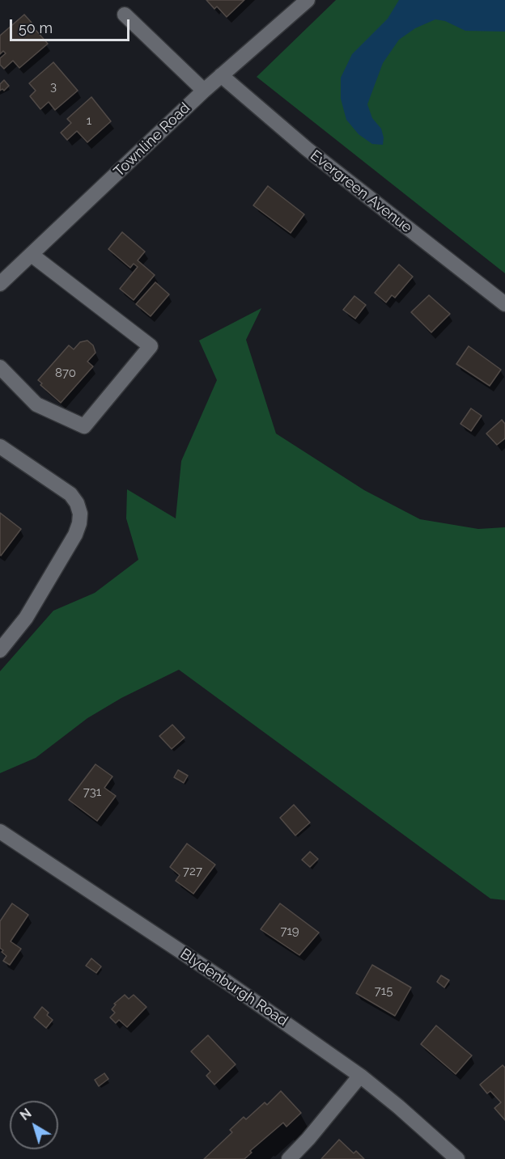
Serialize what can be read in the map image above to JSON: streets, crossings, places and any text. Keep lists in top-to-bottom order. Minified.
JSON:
{"streets":{"street":["Townline Road","Evergreen Avenue","Blydenburgh Road"]},"crossings":[["Townline Road","Evergreen Avenue"]],"house_numbers":["3","1","870","731","727","719","715"],"scale_bar":"50 m","north":"top left"}
